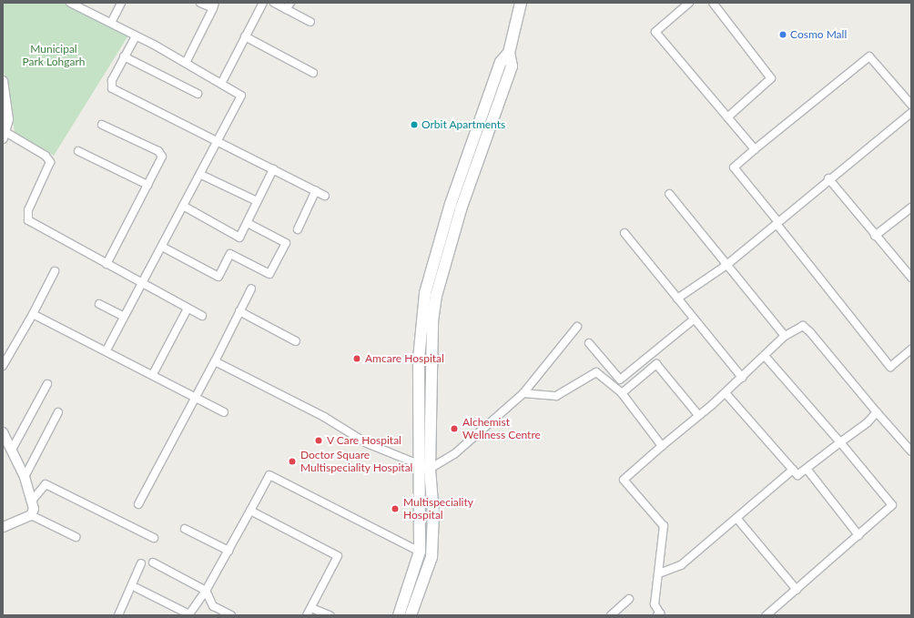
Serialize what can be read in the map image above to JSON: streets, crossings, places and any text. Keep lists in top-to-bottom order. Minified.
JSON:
{"parks":["Municipal Park Lohgarh"],"places":["Cosmo Mall","Orbit Apartments","Amcare Hospital","Alchemist Wellness Centre","V Care Hospital","Doctor Square Multispeciality Hospital","Multispeciality Hospital"]}
